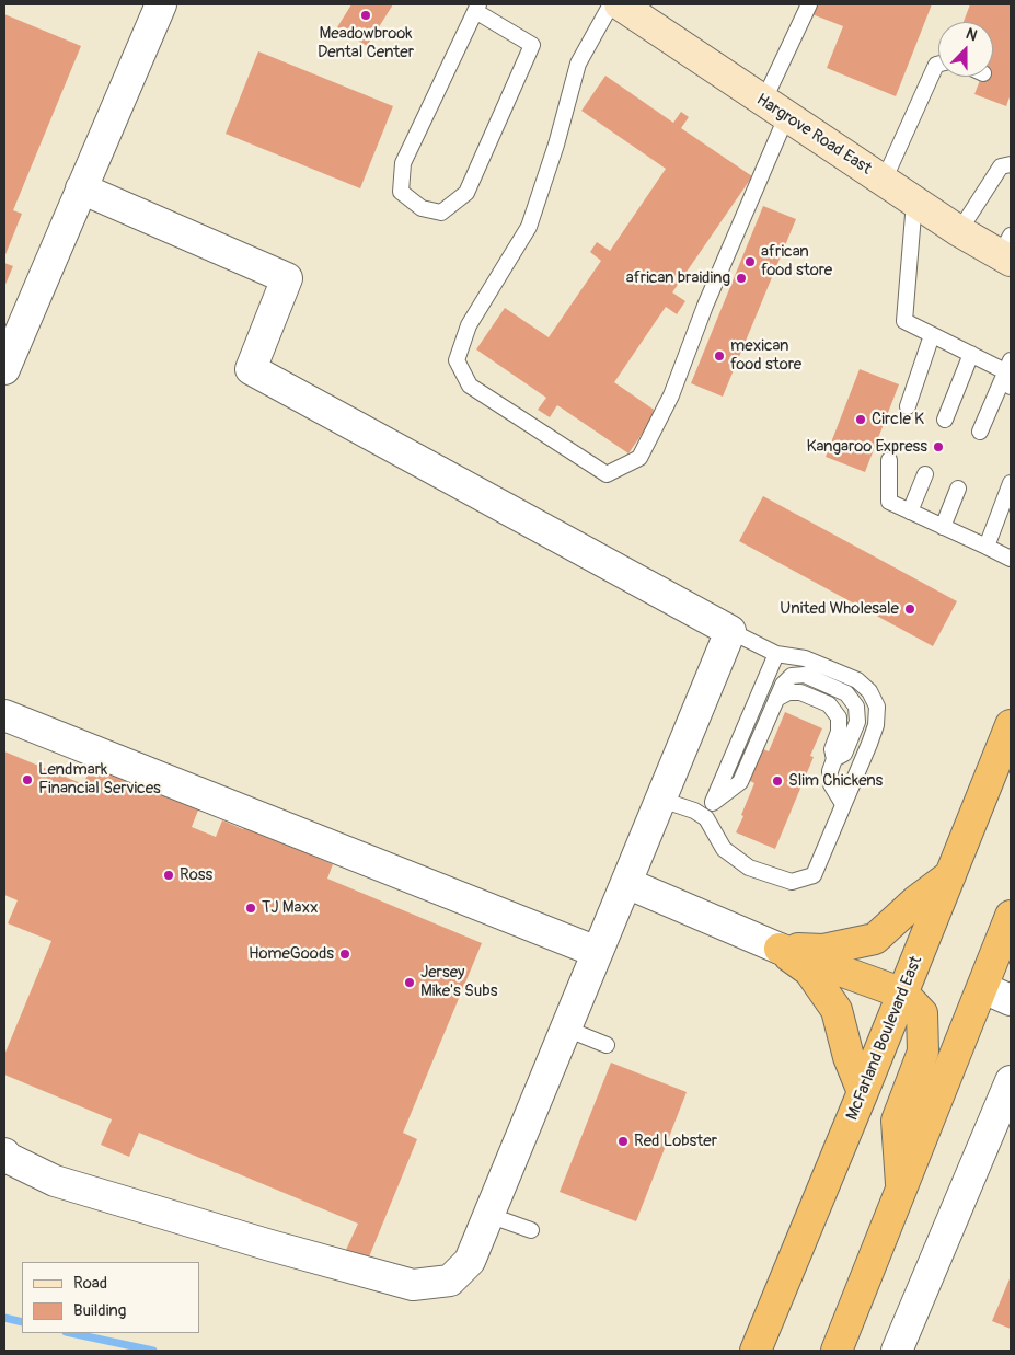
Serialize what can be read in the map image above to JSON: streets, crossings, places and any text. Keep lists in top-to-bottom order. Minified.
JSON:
{"streets":{"highway":["McFarland Boulevard East"],"main road":["Hargrove Road East"]},"places":["Meadowbrook Dental Center","african food store","african braiding","mexican food store","Circle K","Kangaroo Express","United Wholesale","Lendmark Financial Services","Slim Chickens","Ross","TJ Maxx","HomeGoods","Jersey Mike's Subs","Red Lobster"],"legend":["Road","Building"],"north":"top"}
